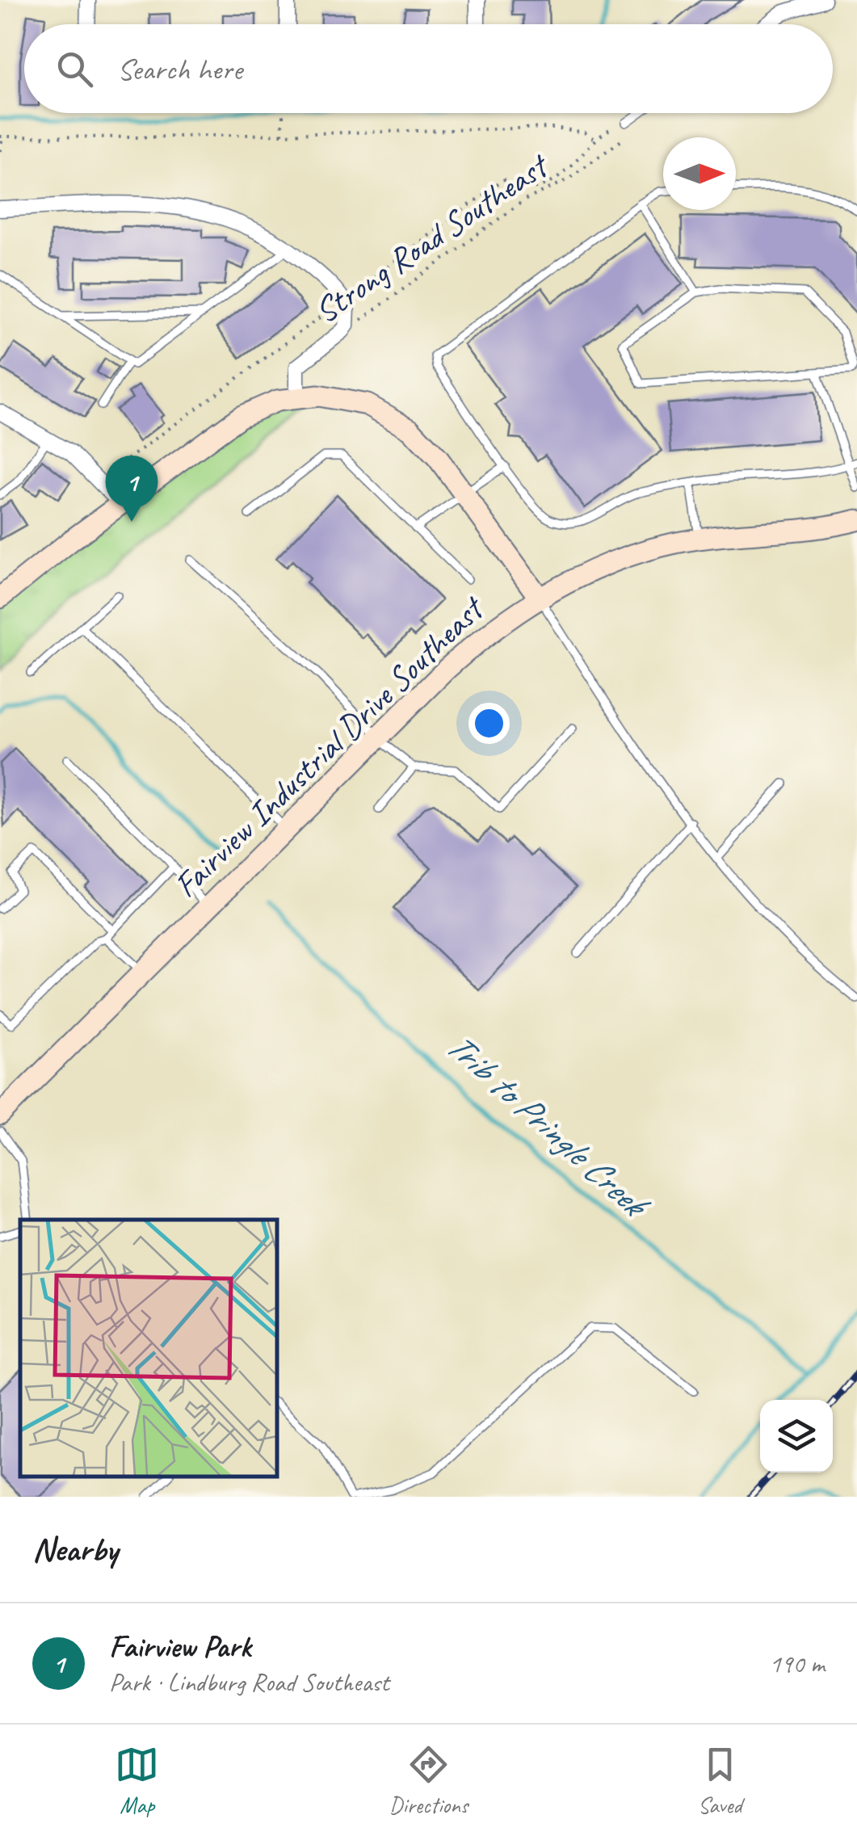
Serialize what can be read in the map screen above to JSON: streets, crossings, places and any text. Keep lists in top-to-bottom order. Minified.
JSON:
{"streets":{"main road":["Fairview Industrial Drive Southeast"],"street":["Strong Road Southeast"]},"water":["Trib to Pringle Creek"],"north":"right","page":{"search":"Search here","pins":"1","heading":"Nearby","list":[{"mark":"1","name":"Fairview Park","note":"Park · Lindburg Road Southeast","value":"190 m"}],"nav":["Map","Directions","Saved"]}}
